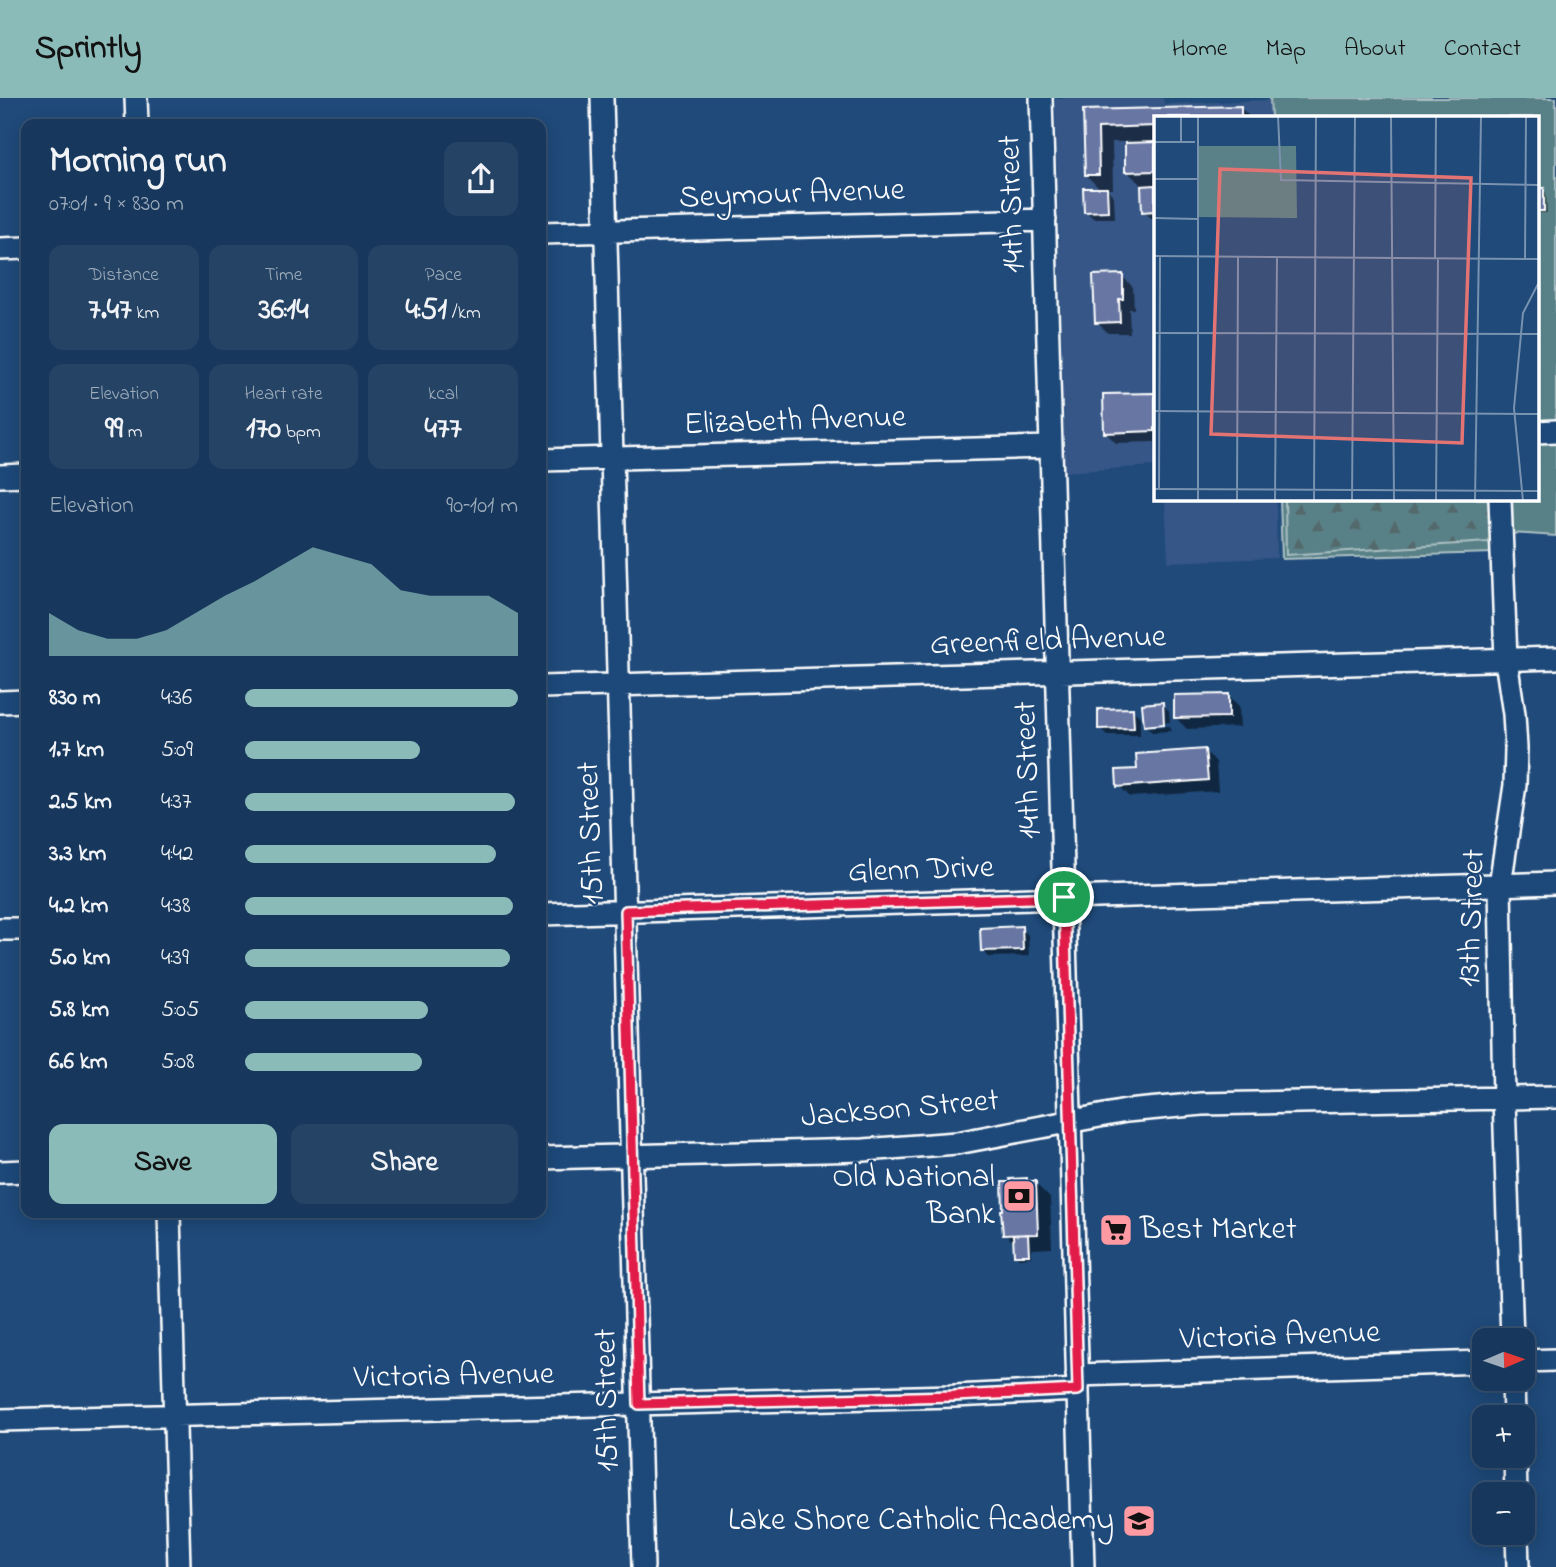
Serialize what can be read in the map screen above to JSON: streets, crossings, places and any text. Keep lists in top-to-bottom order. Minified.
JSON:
{"streets":{"street":["Seymour Avenue","14th Street","Elizabeth Avenue","Greenfield Avenue","15th Street","Glenn Drive","13th Street","Jackson Street","Victoria Avenue"]},"crossings":[["Seymour Avenue","14th Street"],["Seymour Avenue","15th Street"],["14th Street","Elizabeth Avenue"],["14th Street","Greenfield Avenue"],["14th Street","Glenn Drive"],["14th Street","Jackson Street"],["14th Street","Victoria Avenue"],["Elizabeth Avenue","15th Street"],["Greenfield Avenue","15th Street"],["Greenfield Avenue","13th Street"],["15th Street","Glenn Drive"],["15th Street","Jackson Street"],["15th Street","Victoria Avenue"],["Glenn Drive","13th Street"],["13th Street","Jackson Street"]],"places":{"bank":["Old National Bank"],"supermarket":["Best Market"],"school or university":["Lake Shore Catholic Academy"]},"north":"right","page":{"header":"Sprintly","nav":["Home","Map","About","Contact"],"heading":["Morning run","07:01 · 9 × 830 m"],"stats":[["Distance","7.47 km"],["Time","36:14"],["Pace","4:51 /km"],["Elevation","99 m"],["Heart rate","170 bpm"],["kcal","477"]],"chart":["Elevation","90–101 m"],"list":[{"name":"830 m","note":"4:36"},{"name":"1.7 km","note":"5:09"},{"name":"2.5 km","note":"4:37"},{"name":"3.3 km","note":"4:42"},{"name":"4.2 km","note":"4:38"},{"name":"5.0 km","note":"4:39"},{"name":"5.8 km","note":"5:05"},{"name":"6.6 km","note":"5:08"}],"buttons":["Save","Share"],"map_buttons":["+","−"]}}
